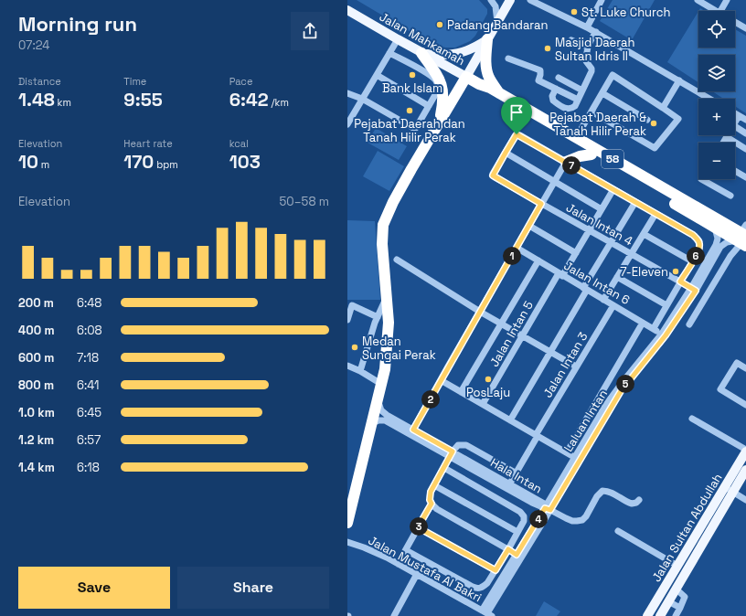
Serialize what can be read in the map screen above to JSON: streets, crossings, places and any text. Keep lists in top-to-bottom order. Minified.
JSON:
{"streets":{"highway":["58"],"main road":["Jalan Mahkamah","Jalan Sultan Abdullah"],"street":["Jalan Intan 4","Jalan Intan 6","Jalan Intan 5","Jalan Intan 3","Laluan Intan","Hala Intan","Jalan Mustafa Al Bakri"]},"crossings":[["Jalan Mahkamah","58"],["58","Laluan Intan"],["Jalan Intan 4","Jalan Intan 5"],["Jalan Intan 4","Laluan Intan"],["Jalan Intan 6","Jalan Intan 5"],["Jalan Intan 6","Jalan Intan 3"],["Jalan Intan 6","Laluan Intan"],["Jalan Intan 3","Hala Intan"],["Laluan Intan","Hala Intan"],["Laluan Intan","Jalan Mustafa Al Bakri"]],"places":["St. Luke Church","Padang Bandaran","Masjid Daerah Sultan Idris II","Bank Islam","Pejabat Daerah dan Tanah Hilir Perak","Pejabat Daerah & Tanah Hilir Perak","7-Eleven","Medan Sungai Perak","PosLaju"],"page":{"heading":["Morning run","07:24"],"map_buttons":["+","−"],"stats":[["Distance","1.48 km"],["Time","9:55"],["Pace","6:42 /km"],["Elevation","10 m"],["Heart rate","170 bpm"],["kcal","103"]],"pins":["7","1","6","5","2","4","3"],"chart":["Elevation","50–58 m"],"list":[{"name":"200 m","note":"6:48"},{"name":"400 m","note":"6:08"},{"name":"600 m","note":"7:18"},{"name":"800 m","note":"6:41"},{"name":"1.0 km","note":"6:45"},{"name":"1.2 km","note":"6:57"},{"name":"1.4 km","note":"6:18"}],"buttons":["Save","Share"]}}
